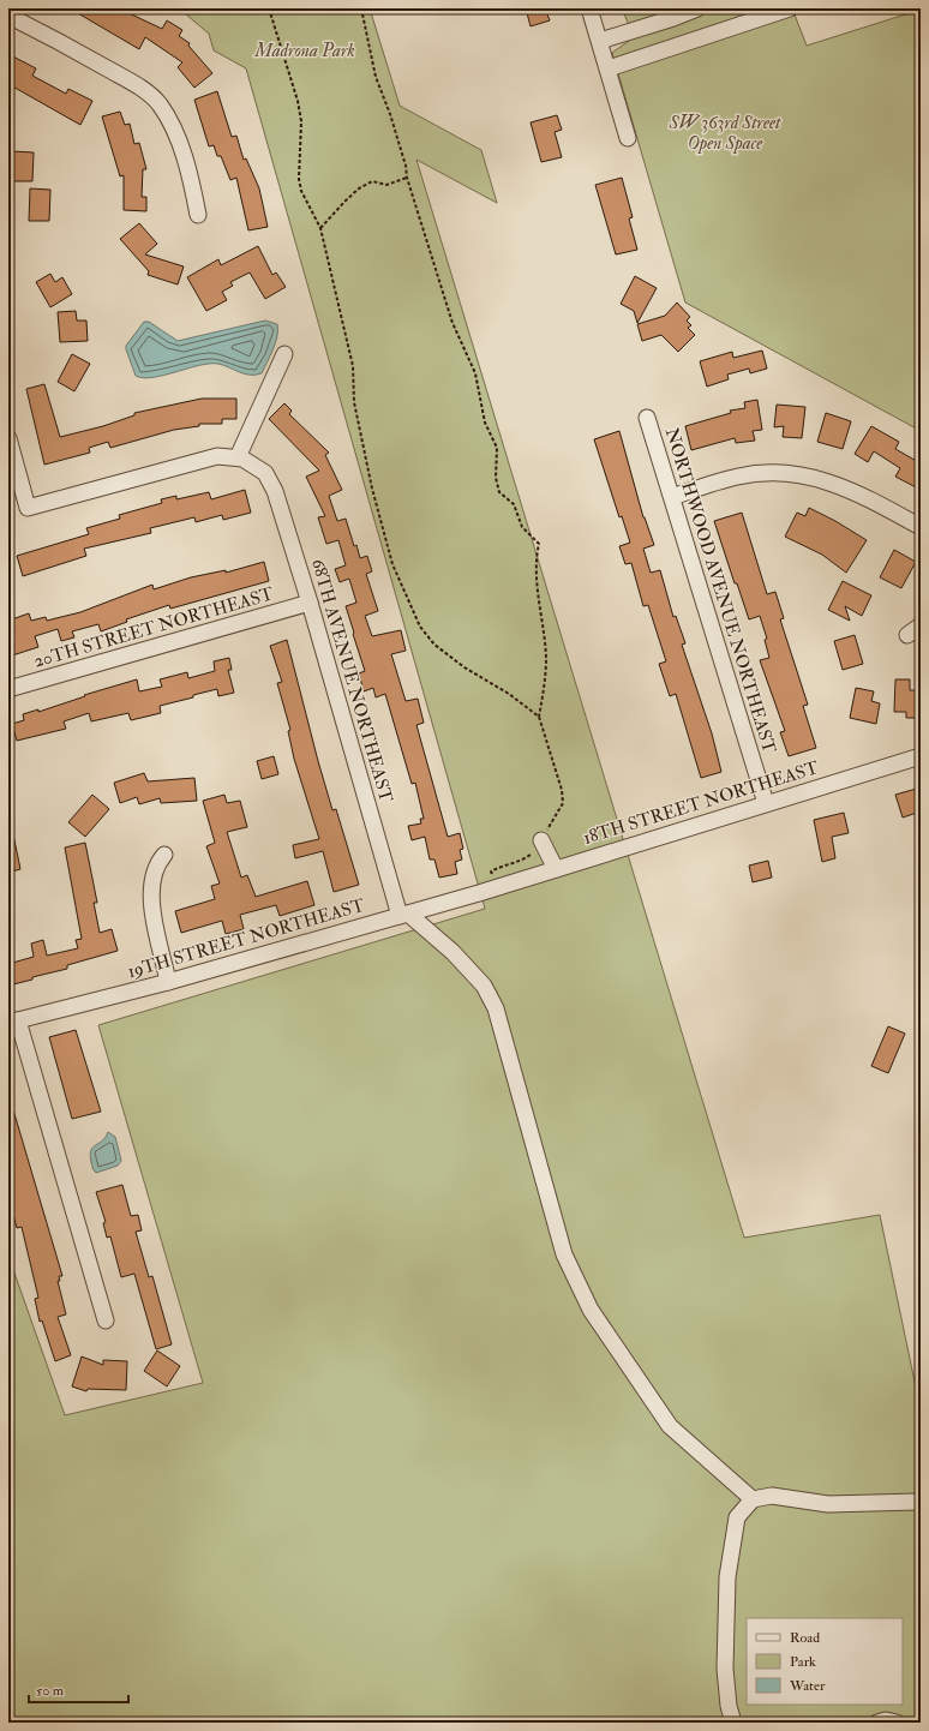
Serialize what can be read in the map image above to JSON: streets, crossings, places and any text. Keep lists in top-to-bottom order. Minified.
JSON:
{"streets":{"street":["NORTHWOOD AVENUE NORTHEAST","20TH STREET NORTHEAST","68TH AVENUE NORTHEAST","18TH STREET NORTHEAST","19TH STREET NORTHEAST"]},"crossings":[["NORTHWOOD AVENUE NORTHEAST","18TH STREET NORTHEAST"],["20TH STREET NORTHEAST","68TH AVENUE NORTHEAST"],["68TH AVENUE NORTHEAST","19TH STREET NORTHEAST"],["18TH STREET NORTHEAST","19TH STREET NORTHEAST"]],"parks":["Madrona Park","SW 363rd Street Open Space"],"legend":["Road","Park","Water"],"scale_bar":"50 m"}
